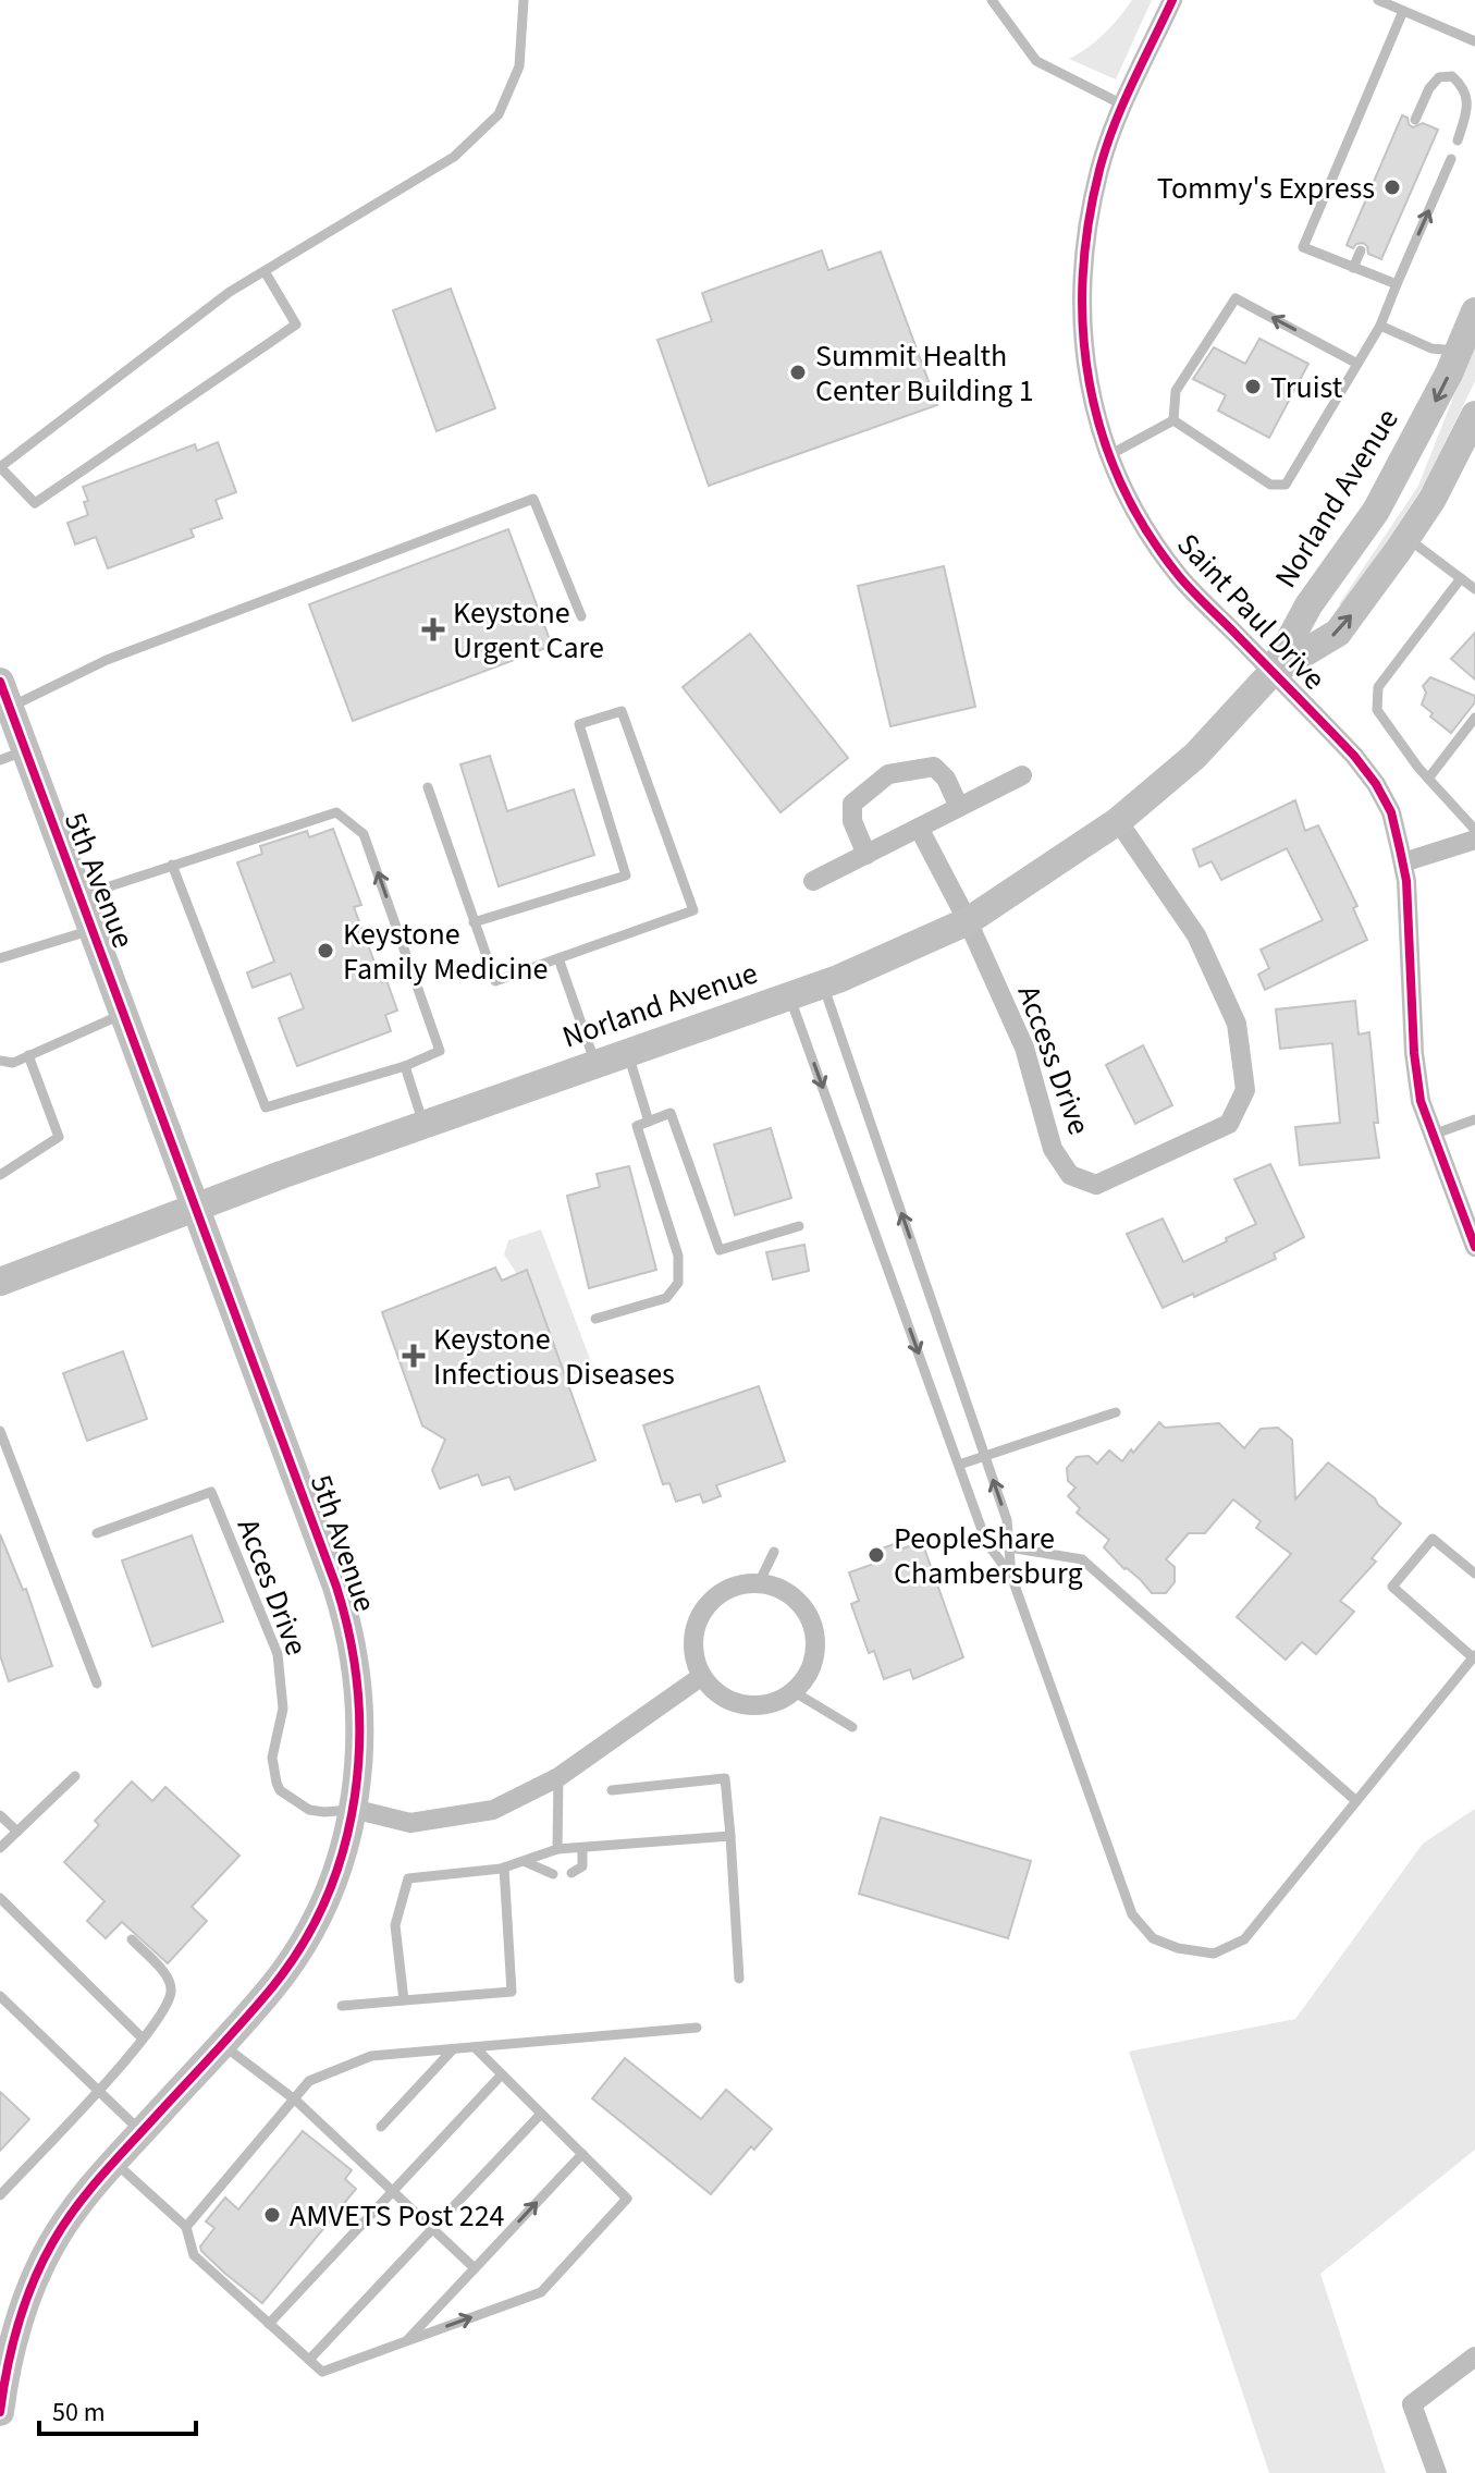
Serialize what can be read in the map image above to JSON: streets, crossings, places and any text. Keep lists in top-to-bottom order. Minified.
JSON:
{"streets":{"main road":["Norland Avenue","5th Avenue"],"street":["Saint Paul Drive","Access Drive"],"lane":["Acces Drive"]},"crossings":[["Norland Avenue","Saint Paul Drive"],["Norland Avenue","5th Avenue"],["Norland Avenue","Access Drive"],["5th Avenue","Acces Drive"]],"places":{"other":["Tommy's Express","Summit Health Center Building 1","Truist","Keystone Family Medicine","PeopleShare Chambersburg","AMVETS Post 224"],"health":["Keystone Urgent Care","Keystone Infectious Diseases"]},"scale_bar":"50 m"}
